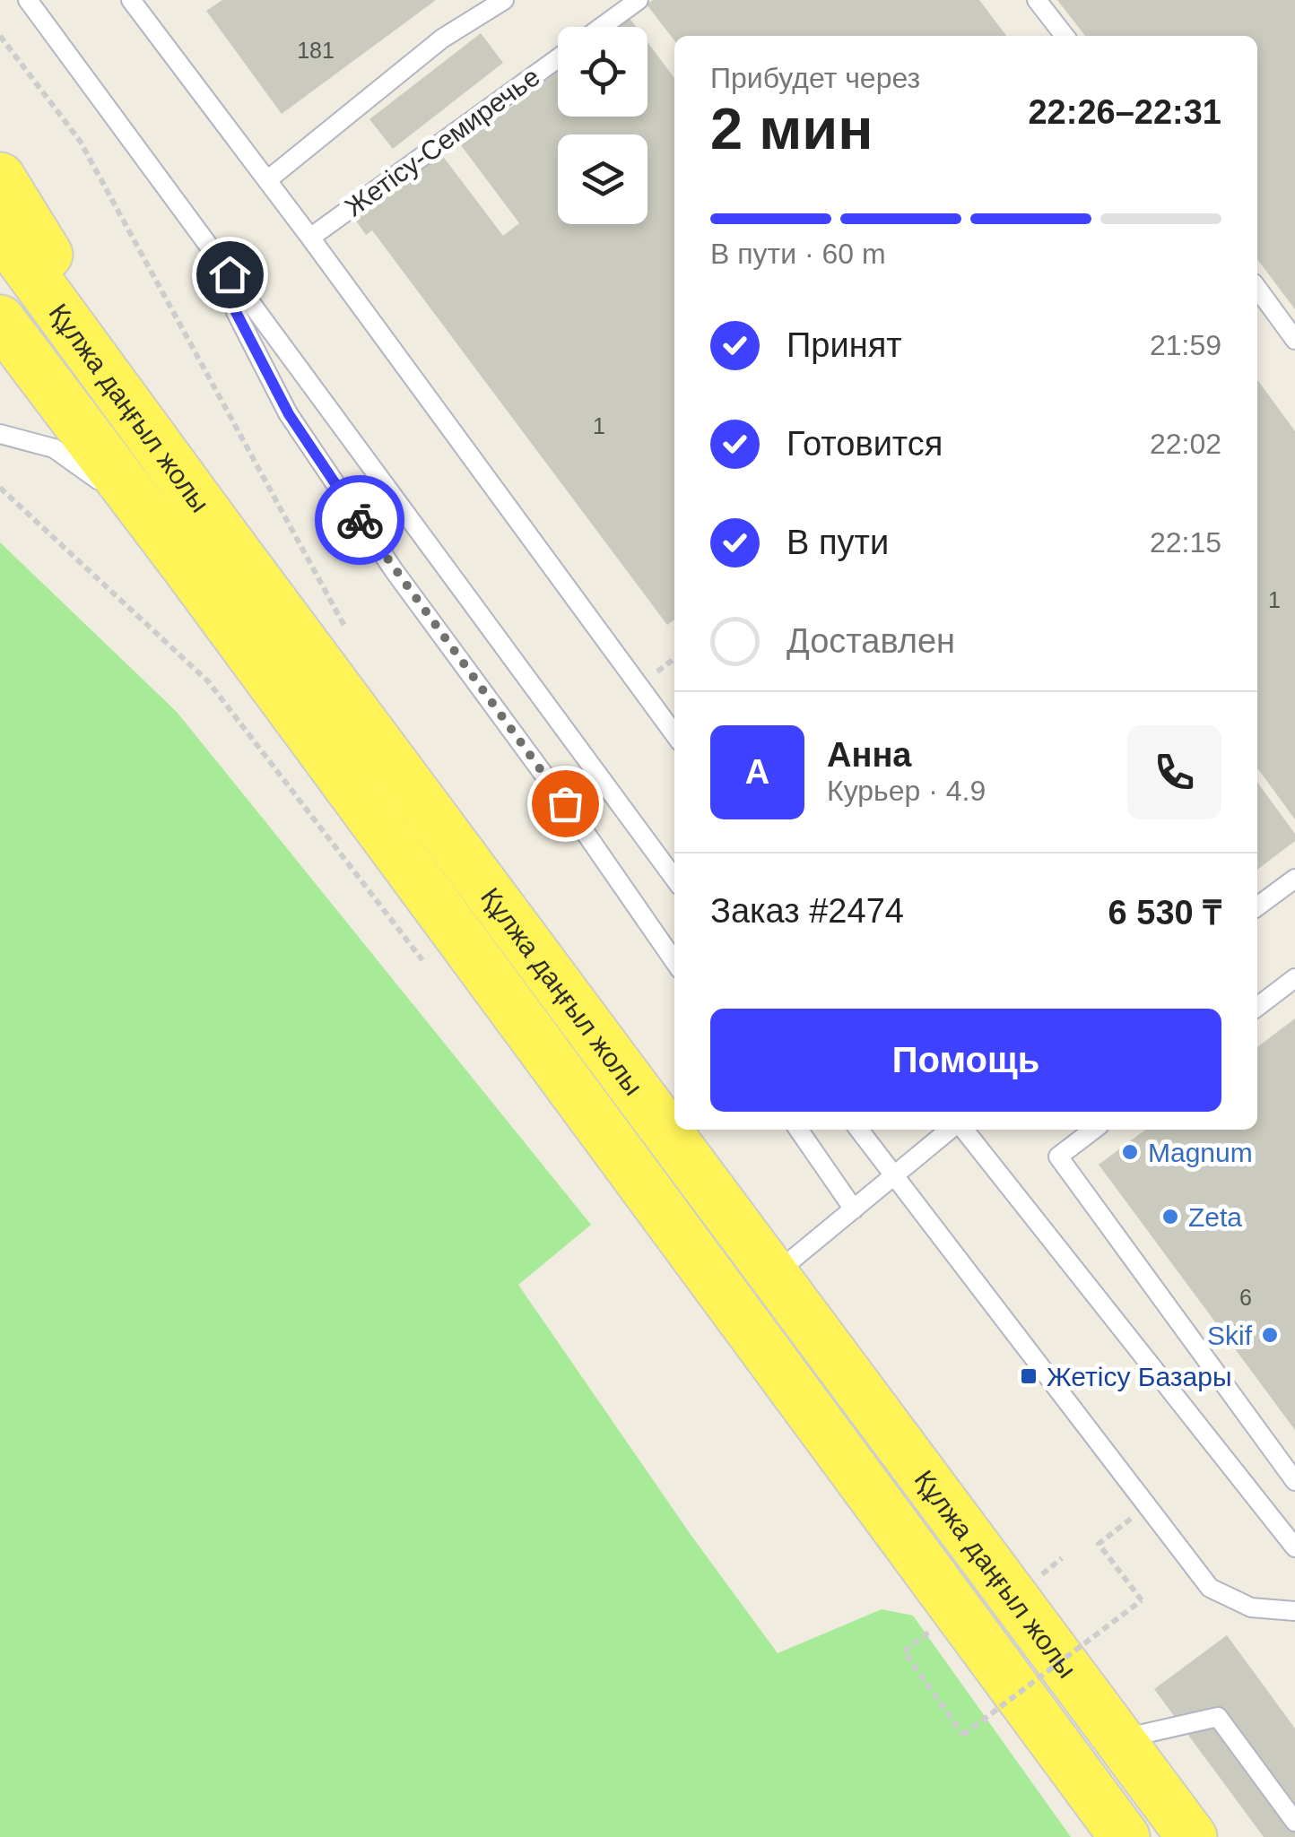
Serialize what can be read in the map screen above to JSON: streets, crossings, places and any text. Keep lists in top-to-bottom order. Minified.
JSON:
{"streets":{"main road":["Құлжа даңғыл жолы"],"lane":["Жетісу-Семиречье"]},"places":{"other":["Magnum","Zeta","Skif"],"transit":["Жетісу Базары"]},"house_numbers":["181","1","1","6"],"page":{"heading":["2 мин","Прибудет через","22:26–22:31"],"panel":["Анна","Курьер · 4.9","Заказ #2474","6 530 ₸"],"bar":"В пути · 60 m","list":[["Принят","21:59"],["Готовится","22:02"],["В пути","22:15"],"Доставлен"],"round":"А","buttons":"Помощь"}}
